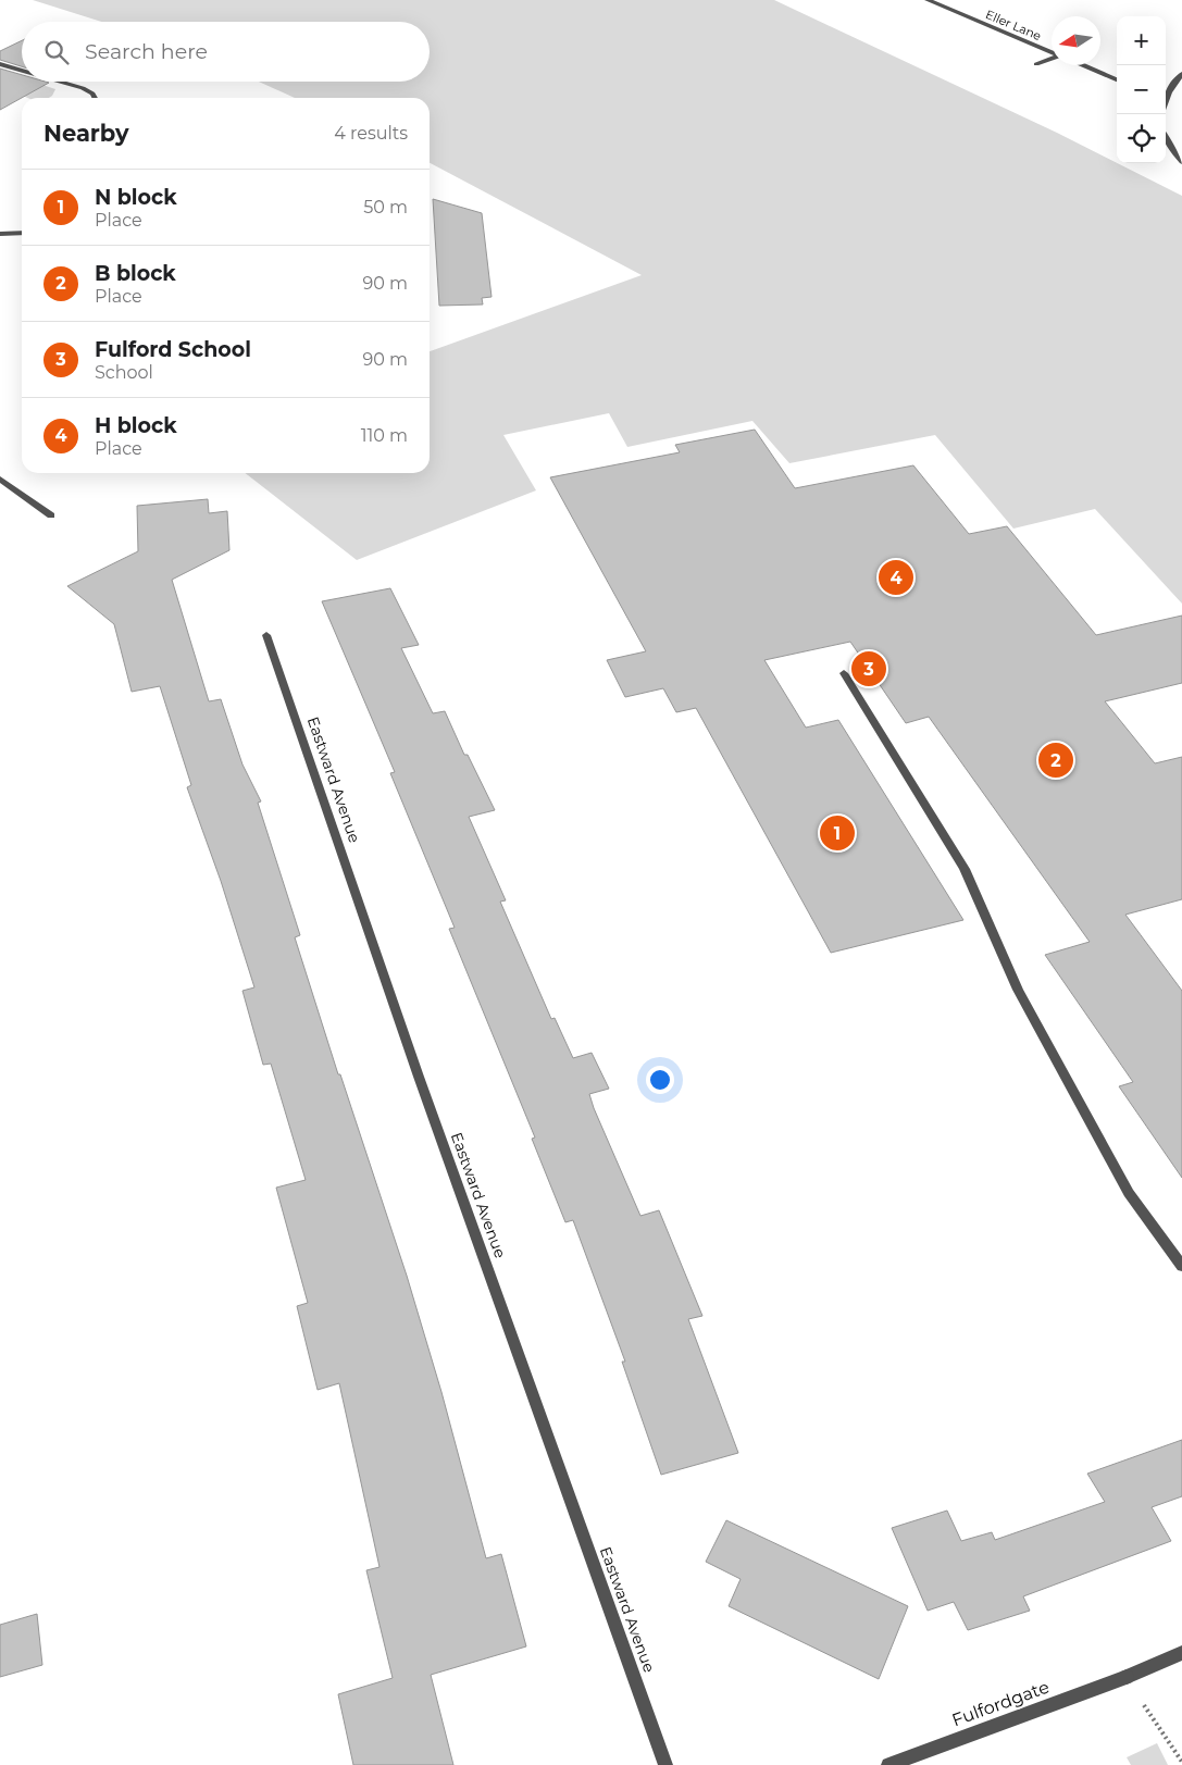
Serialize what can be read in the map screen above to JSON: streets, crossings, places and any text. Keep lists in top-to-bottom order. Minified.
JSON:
{"streets":{"street":["Eller Lane","Eastward Avenue","Fulfordgate"]},"north":"left","page":{"map_buttons":["+","−"],"search":"Search here","heading":["Nearby","4 results"],"list":[{"mark":"1","name":"N block","note":"Place","value":"50 m"},{"mark":"2","name":"B block","note":"Place","value":"90 m"},{"mark":"3","name":"Fulford School","note":"School","value":"90 m"},{"mark":"4","name":"H block","note":"Place","value":"110 m"}],"pins":["4","3","2","1"]}}
